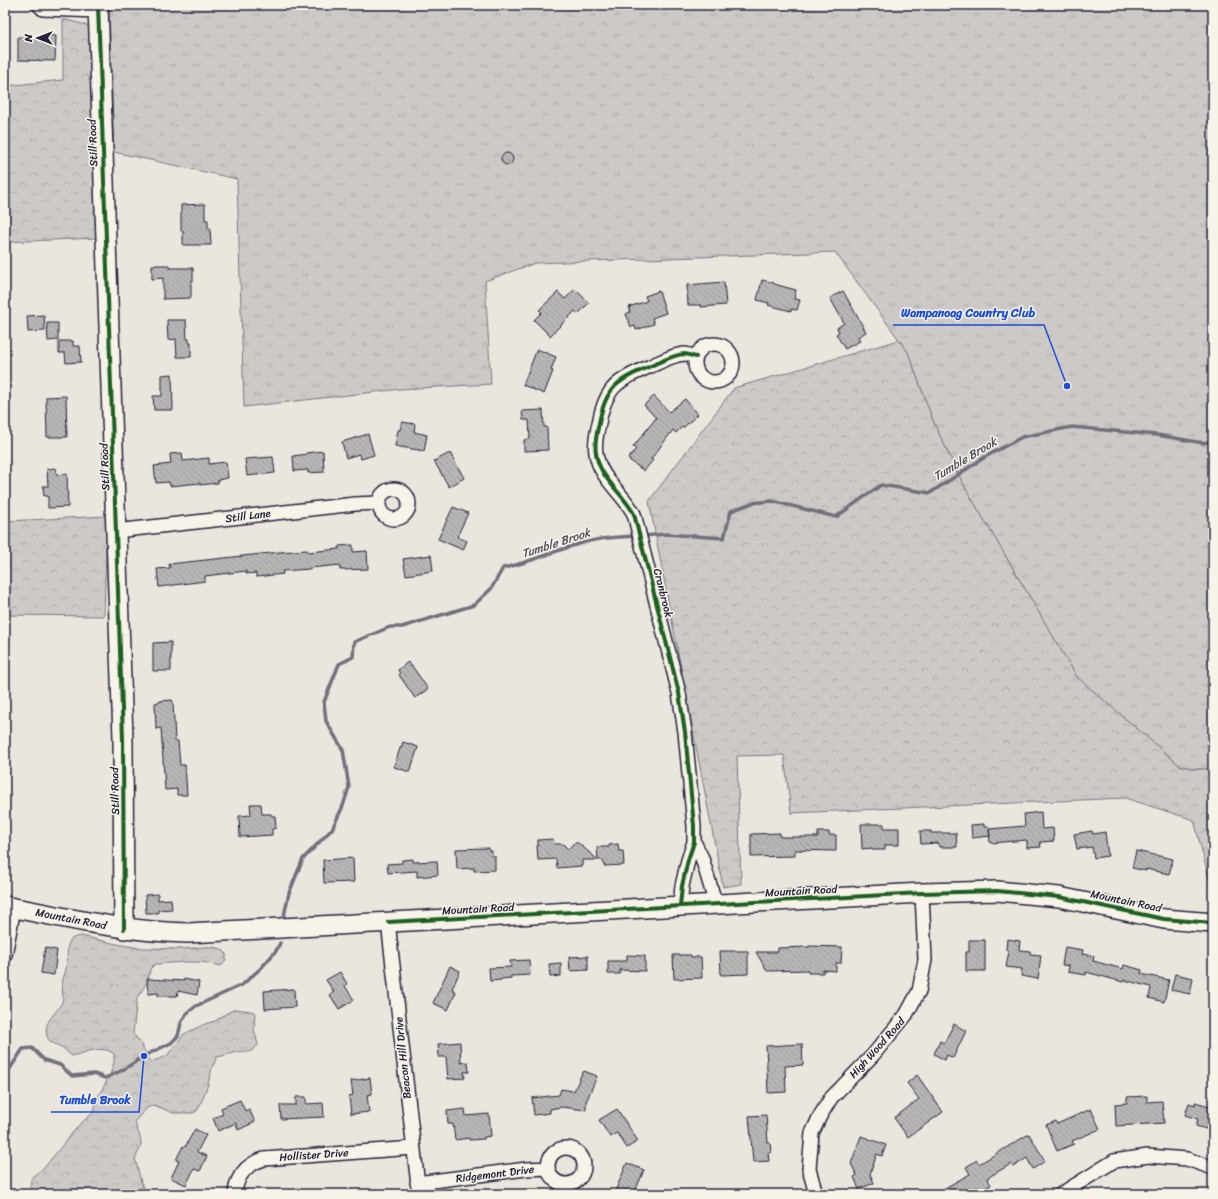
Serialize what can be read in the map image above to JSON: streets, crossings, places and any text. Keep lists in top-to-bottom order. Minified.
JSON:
{"streets":{"main road":["Still Road","Mountain Road"],"street":["Still Lane","Cranbrook","High Wood Road","Beacon Hill Drive","Hollister Drive","Ridgemont Drive"]},"crossings":[["Still Road","Still Lane"],["Still Road","Mountain Road"],["Cranbrook","Mountain Road"],["Mountain Road","High Wood Road"],["Mountain Road","Beacon Hill Drive"],["Beacon Hill Drive","Hollister Drive"],["Beacon Hill Drive","Ridgemont Drive"]],"water":["Tumble Brook"],"places":["Wampanoag Country Club","Tumble Brook"],"north":"left"}
